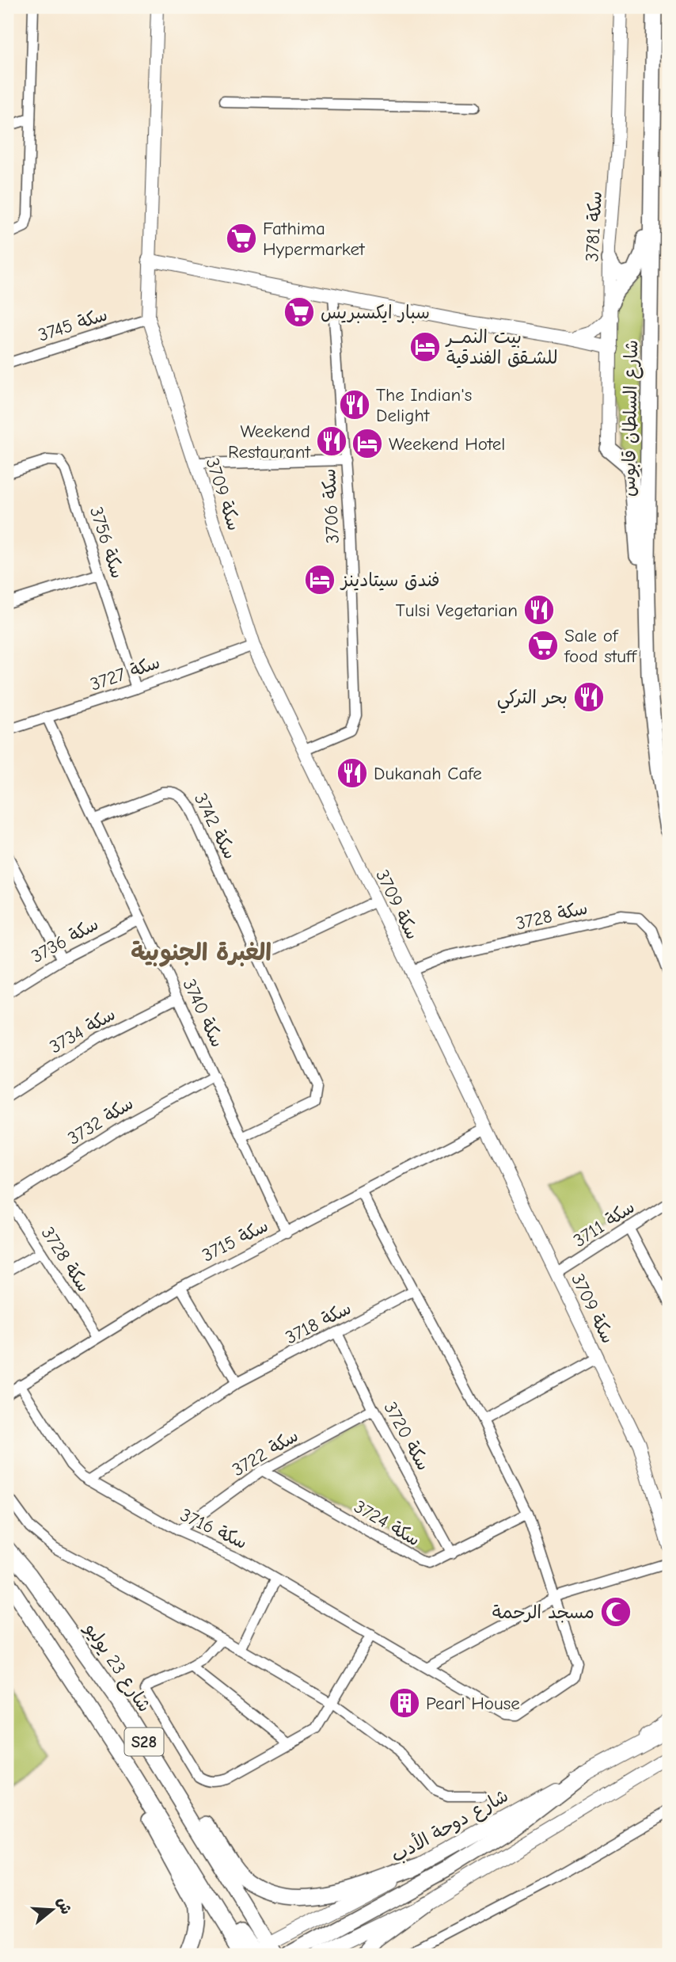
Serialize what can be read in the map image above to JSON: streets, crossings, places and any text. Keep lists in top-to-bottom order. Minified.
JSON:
{"streets":{"main road":["شارع السلطان قابوس","شارع 23 يوليو","S28","شارع دوحة الأدب"],"street":["سكة 3781","سكة 3745","سكة 3709","سكة 3706","سكة 3756","سكة 3727","سكة 3742","سكة 3728","سكة 3736","سكة 3740","سكة 3734","سكة 3732","سكة 3711","سكة 3715","سكة 3718","سكة 3720","سكة 3722","سكة 3724","سكة 3716"]},"crossings":[["سكة 3745","سكة 3709"],["سكة 3709","سكة 3706"],["سكة 3709","سكة 3727"],["سكة 3709","سكة 3728"],["سكة 3709","سكة 3711"],["سكة 3709","سكة 3715"],["سكة 3756","سكة 3727"],["سكة 3727","سكة 3740"],["سكة 3742","سكة 3740"],["سكة 3728","سكة 3732"],["سكة 3728","سكة 3715"],["سكة 3736","سكة 3740"],["سكة 3740","سكة 3734"],["سكة 3740","سكة 3732"],["سكة 3740","سكة 3715"],["سكة 3715","سكة 3716"],["سكة 3718","سكة 3720"],["سكة 3718","سكة 3716"],["سكة 3720","سكة 3722"],["سكة 3720","سكة 3724"],["سكة 3722","سكة 3724"],["سكة 3722","سكة 3716"],["سكة 3724","سكة 3716"],["شارع 23 يوليو","S28"],["شارع 23 يوليو","شارع دوحة الأدب"],["S28","شارع دوحة الأدب"]],"districts":["الغبرة الجنوبية"],"places":{"supermarket":["Fathima Hypermarket","سبار ايكسبريس","Sale of food stuff"],"hotel":["بيت النمــر للشـقق الفندقية","Weekend Hotel","فندق سيتادينز"],"restaurant":["The Indian's Delight","Weekend Restaurant","Tulsi Vegetarian","بحر التركي","Dukanah Cafe"],"mosque":["مسجد الرحمة"],"building":["Pearl House"]},"north":"right"}
